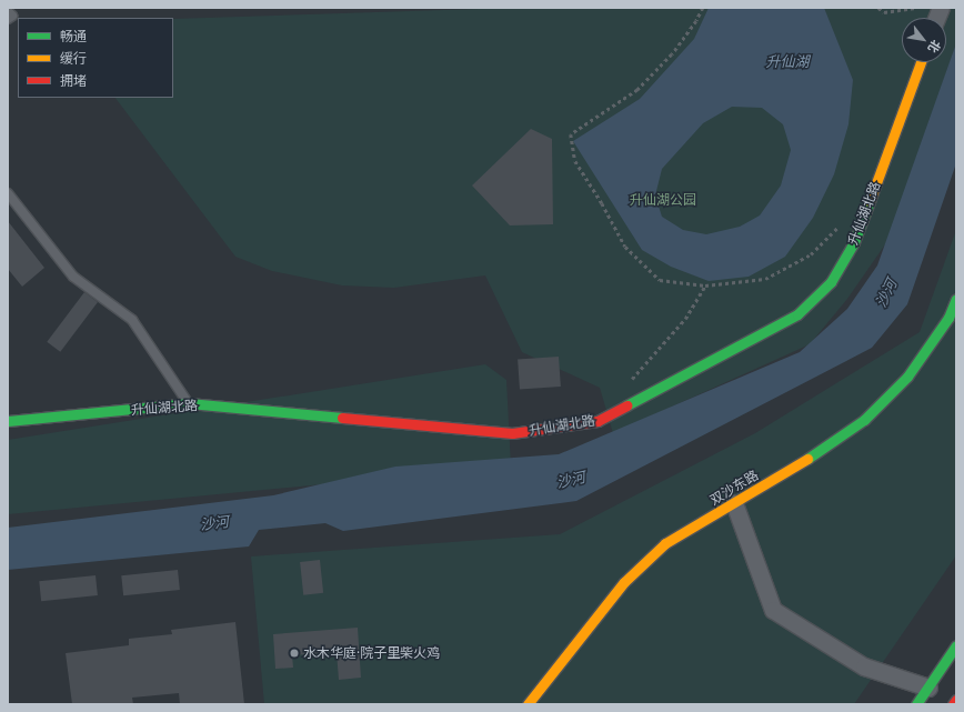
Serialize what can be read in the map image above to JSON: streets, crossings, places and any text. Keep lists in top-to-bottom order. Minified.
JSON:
{"streets":{"street":["升仙湖北路","双沙东路"]},"water":["升仙湖","沙河"],"parks":["升仙湖公园"],"places":["水木华庭·院子里柴火鸡"],"legend":["畅通","缓行","拥堵"],"north":"bottom right"}
